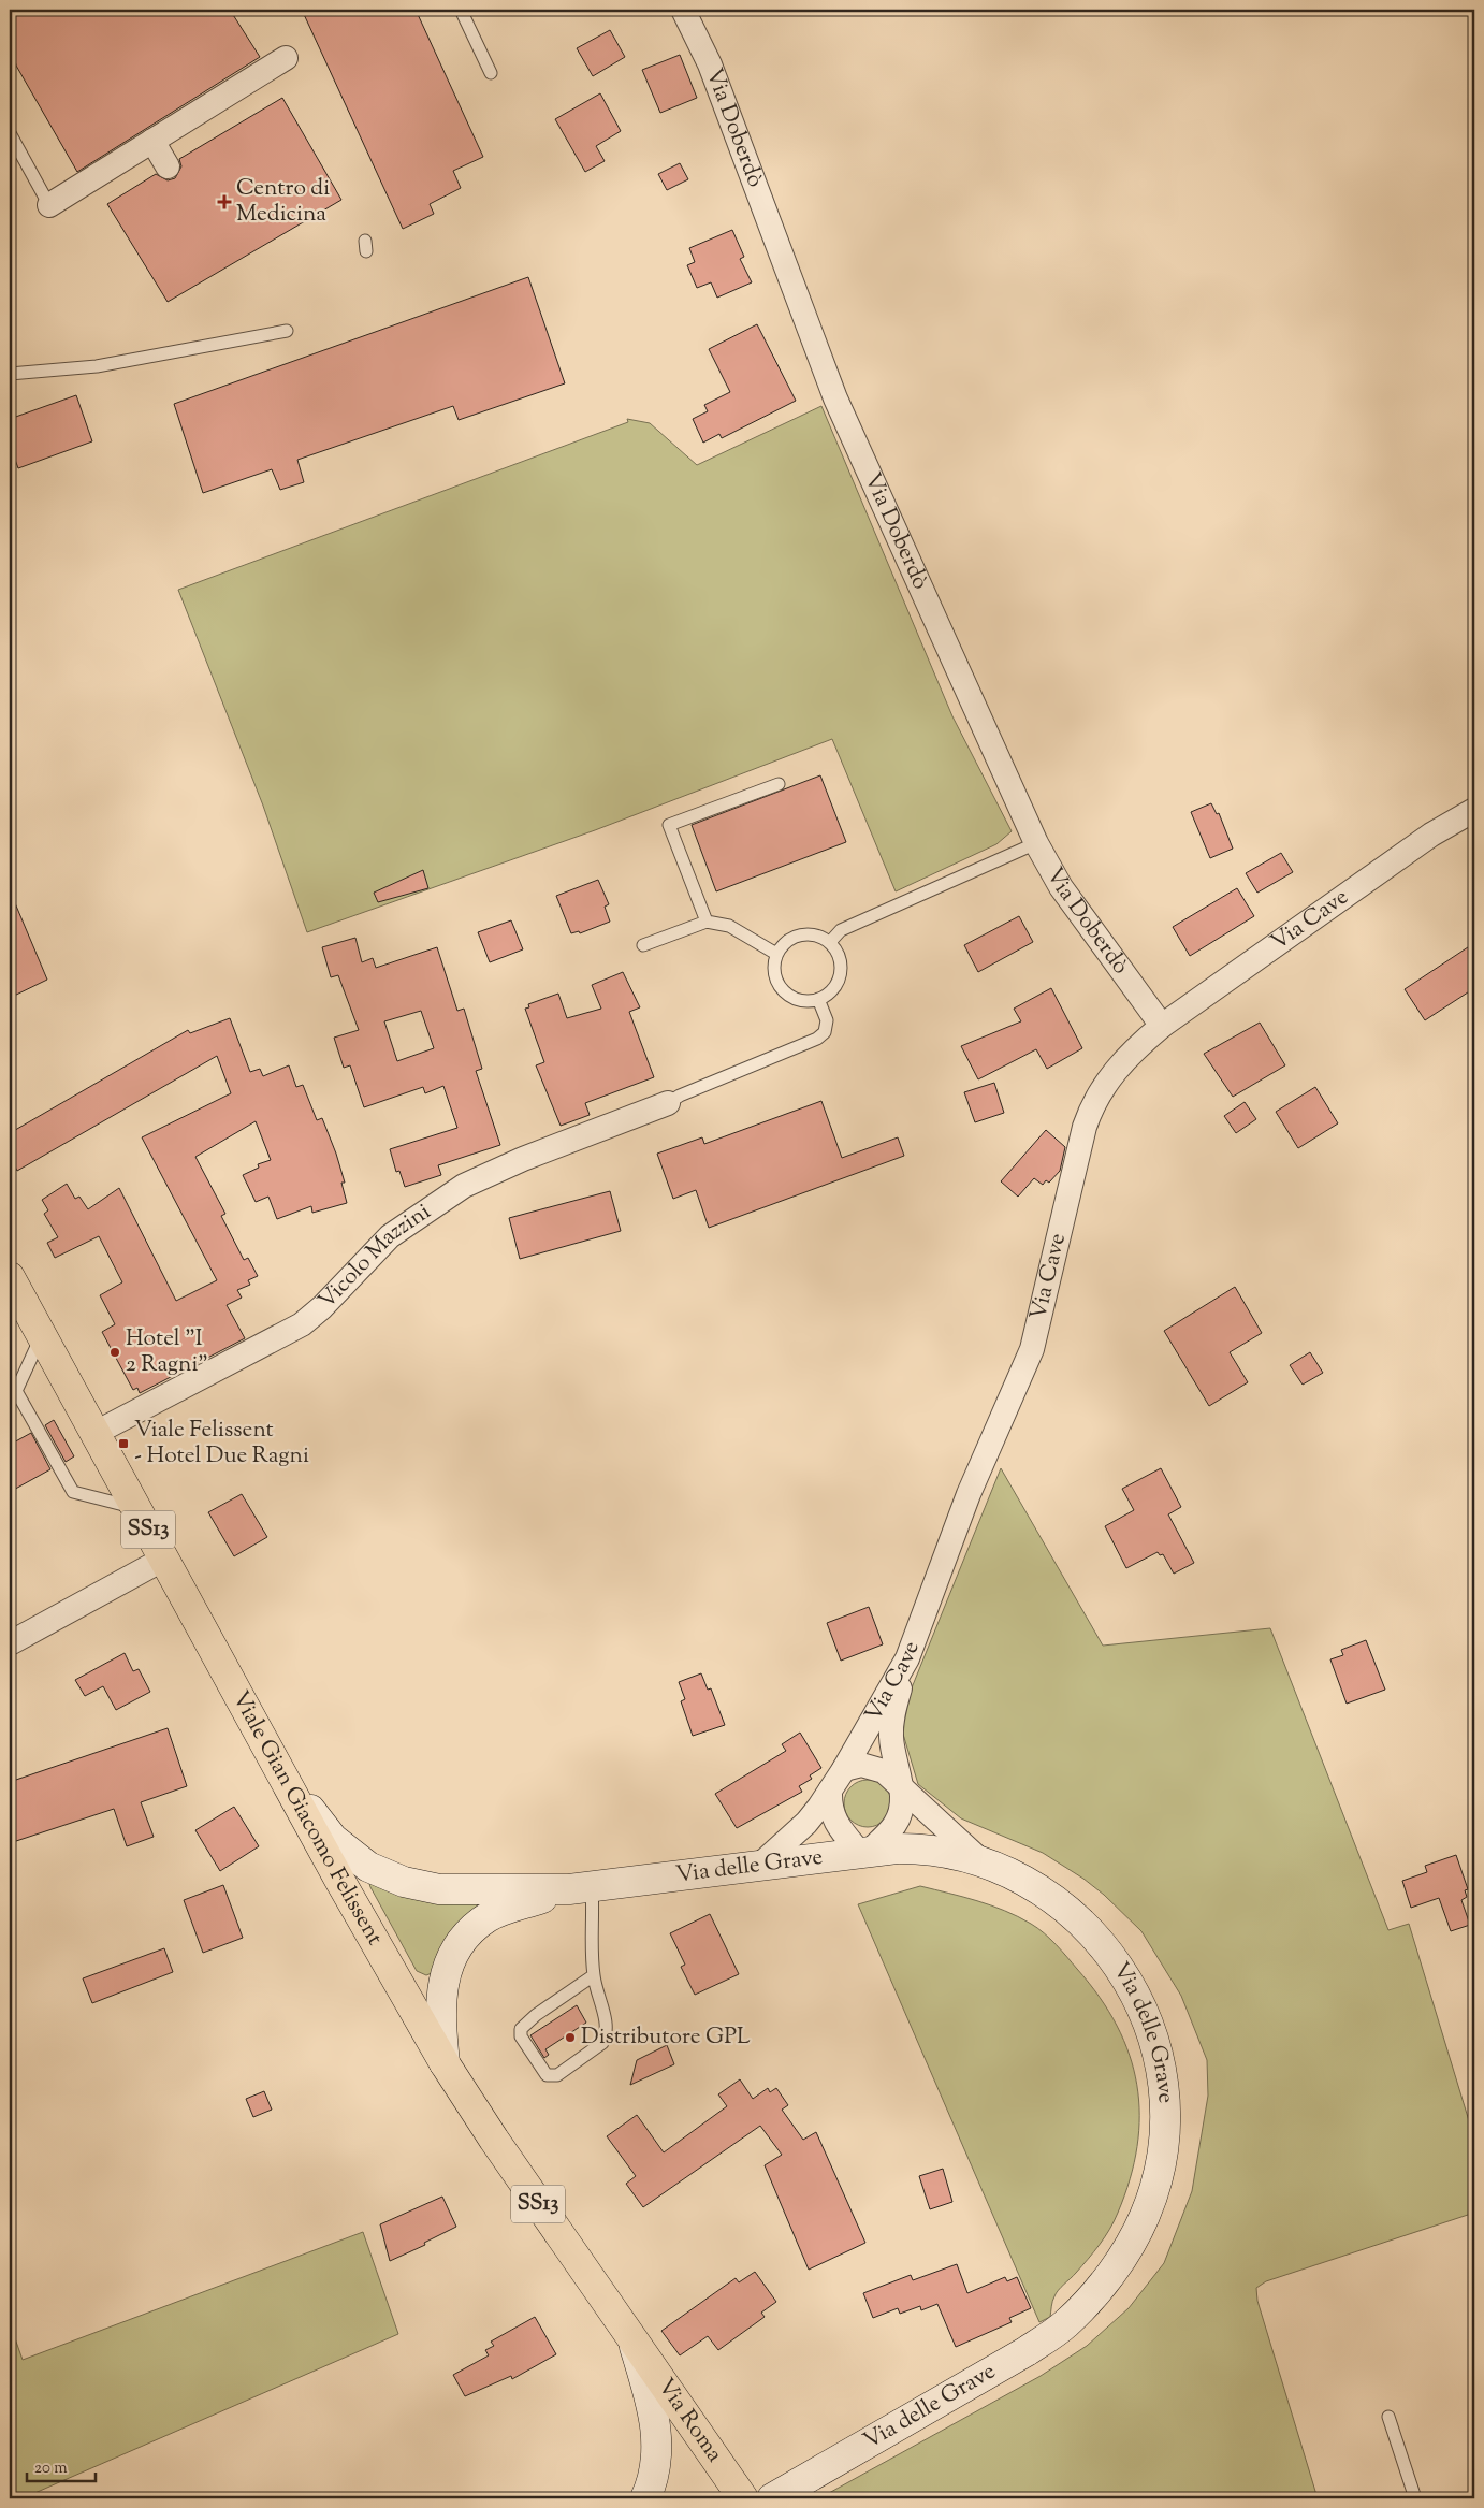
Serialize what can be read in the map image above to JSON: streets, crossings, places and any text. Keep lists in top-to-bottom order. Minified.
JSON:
{"streets":{"main road":["SS13","Viale Gian Giacomo Felissent","Via delle Grave","Via Roma"],"street":["Via Doberdò","Via Cave","Vicolo Mazzini"]},"crossings":[["Via Doberdò","Via Cave"],["Via Cave","Via delle Grave"],["Vicolo Mazzini","Viale Gian Giacomo Felissent"],["Viale Gian Giacomo Felissent","Via delle Grave"],["Viale Gian Giacomo Felissent","Via Roma"]],"places":{"health":["Centro di Medicina"],"other":["Hotel \"I 2 Ragni\"","Distributore GPL"],"transit":["Viale Felissent - Hotel Due Ragni"]},"scale_bar":"20 m"}
